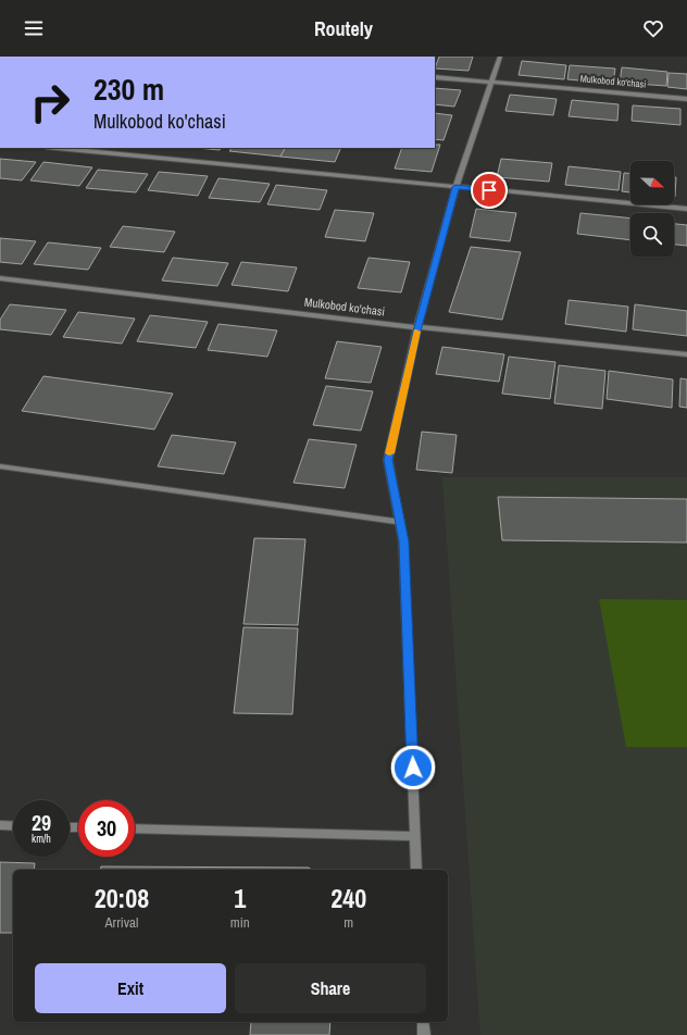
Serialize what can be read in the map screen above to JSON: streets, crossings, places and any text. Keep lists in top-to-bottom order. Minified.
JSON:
{"streets":{"street":["Mulkobod ko'chasi"]},"north":"right","page":{"header":"Routely","turn":["230 m","Mulkobod ko'chasi"],"speed":"29 km/h","limit":"30","eta":["20:08","Arrival","1","min","240","m"],"buttons":["Exit","Share"]}}
